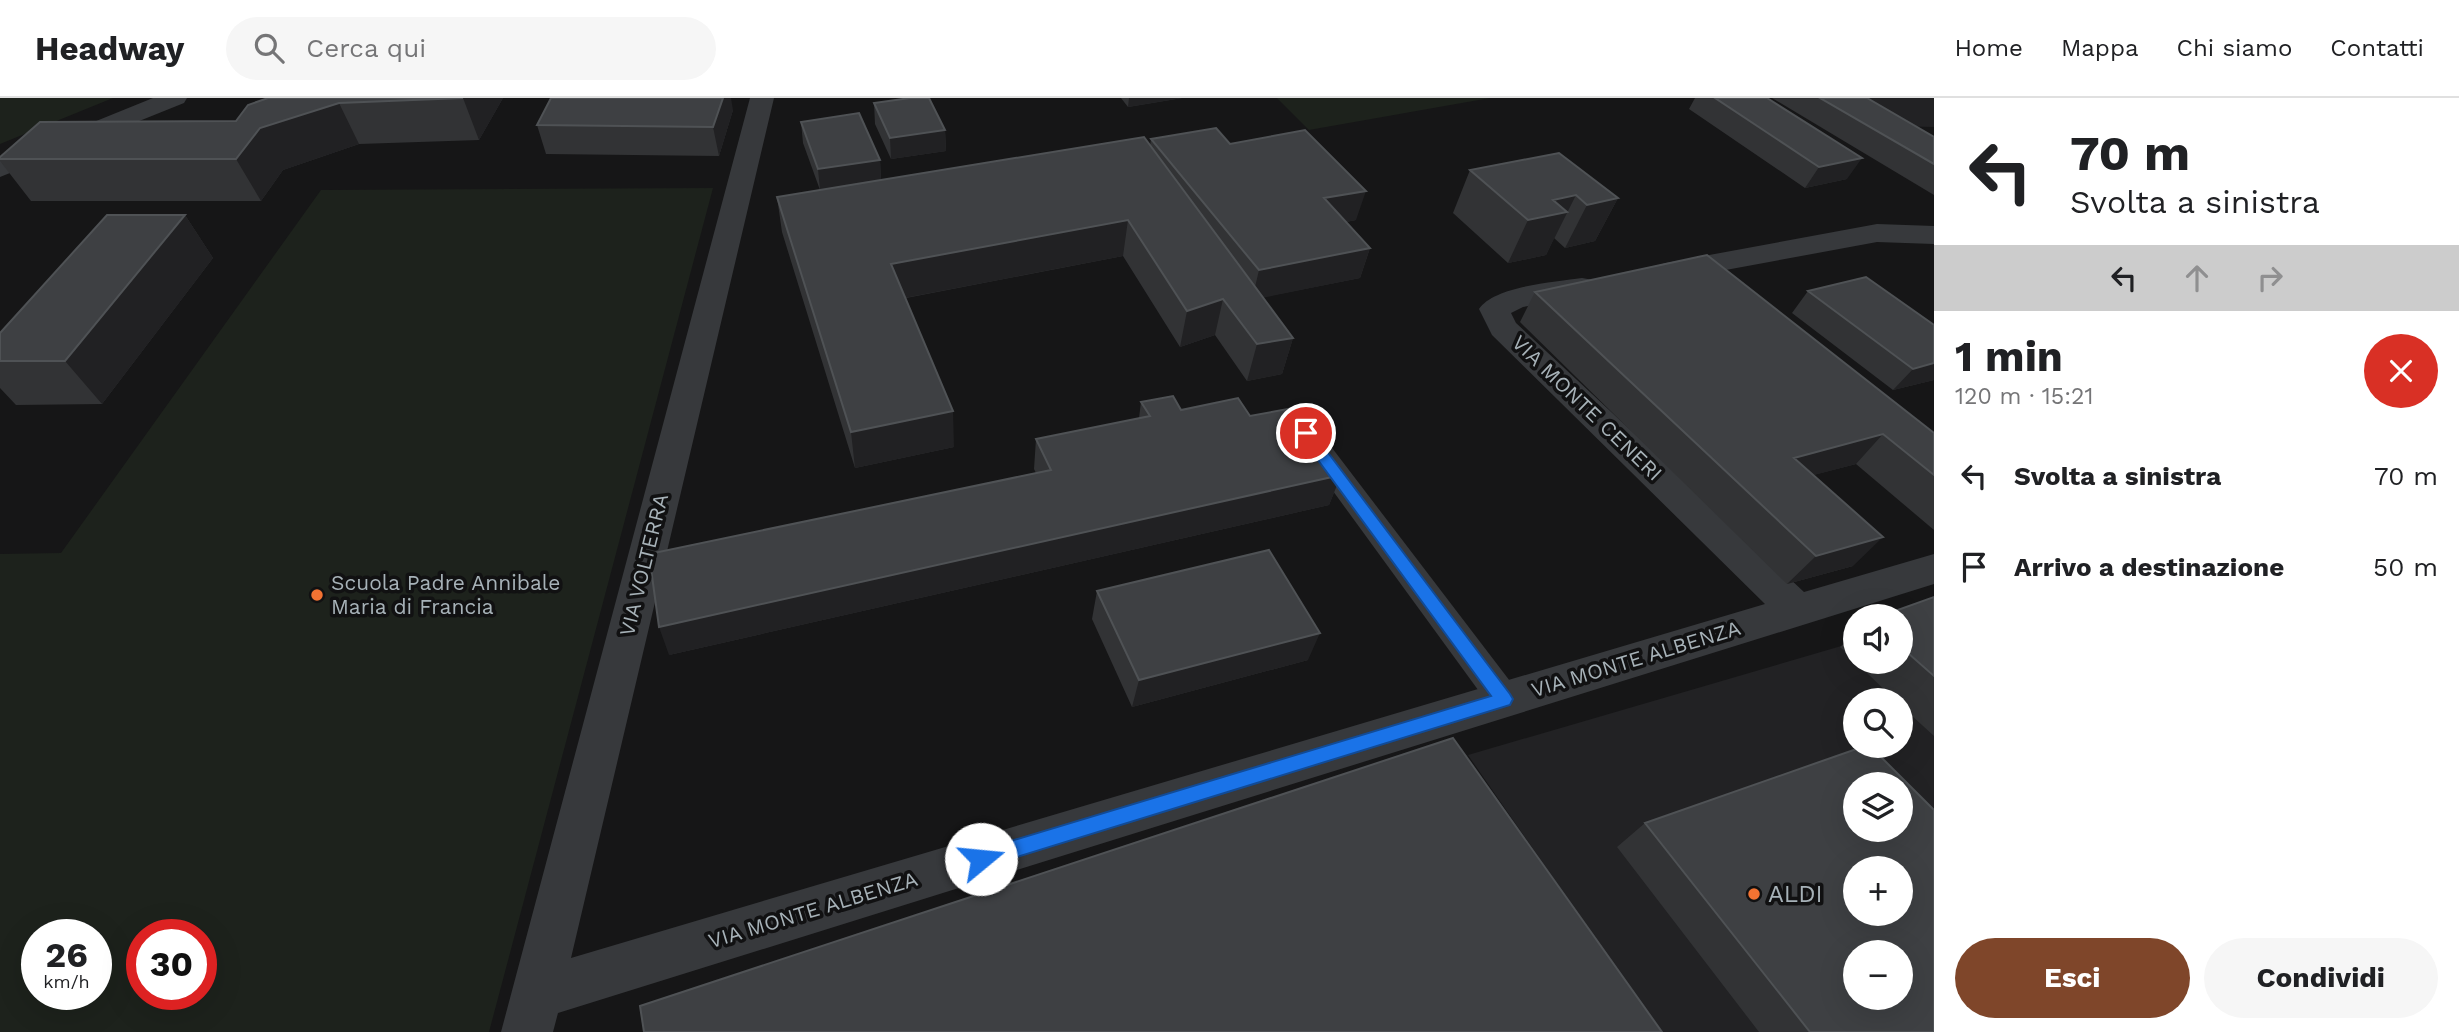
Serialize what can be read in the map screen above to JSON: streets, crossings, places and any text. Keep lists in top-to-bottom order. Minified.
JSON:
{"streets":{"street":["VIA MONTE CENERI","VIA VOLTERRA","VIA MONTE ALBENZA"]},"crossings":[["VIA MONTE CENERI","VIA MONTE ALBENZA"],["VIA VOLTERRA","VIA MONTE ALBENZA"]],"places":["Scuola Padre Annibale Maria di Francia","ALDI"],"page":{"header":"Headway","search":"Cerca qui","nav":["Home","Mappa","Chi siamo","Contatti"],"turn":["70 m","Svolta a sinistra"],"heading":["1 min","120 m · 15:21"],"list":[{"name":"Svolta a sinistra","value":"70 m"},{"name":"Arrivo a destinazione","value":"50 m"}],"map_buttons":["+","−"],"speed":"26 km/h","limit":"30","buttons":["Esci","Condividi"]}}
